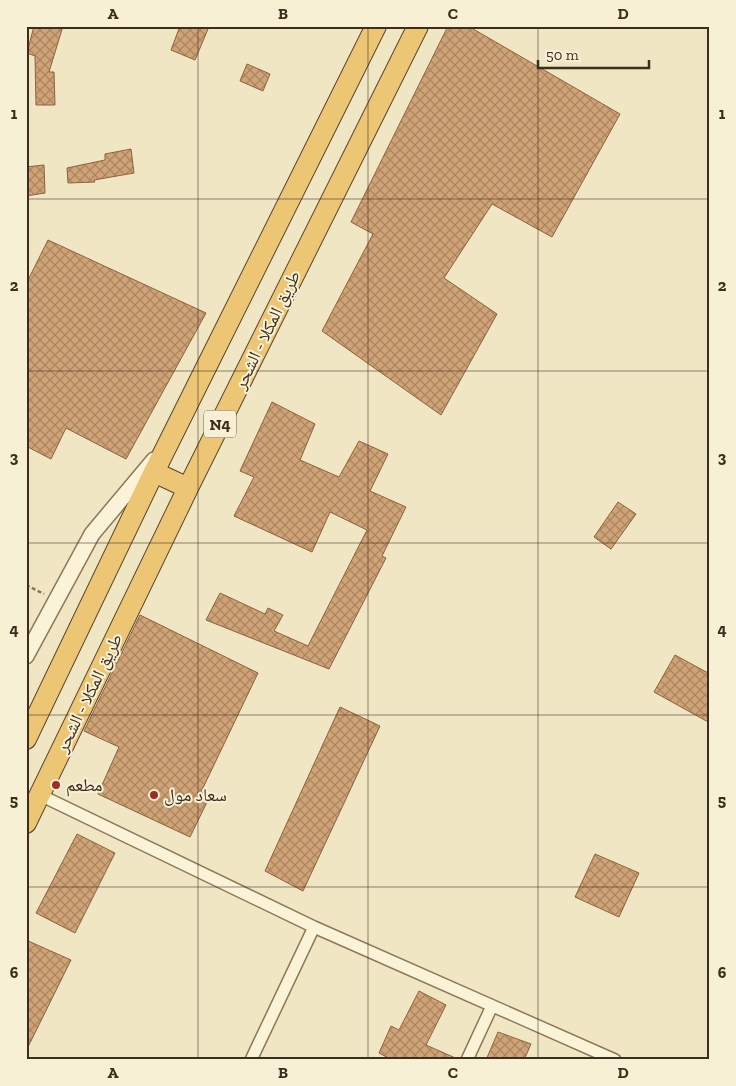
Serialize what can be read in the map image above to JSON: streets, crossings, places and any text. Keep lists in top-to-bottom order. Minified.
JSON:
{"streets":{"highway":["طريق المكلا - الشحر","N4"]},"places":["مطعم","سعاد مول"],"scale_bar":"50 m","grid":{"columns":["A","B","C","D"],"rows":["1","2","3","4","5","6"]}}
